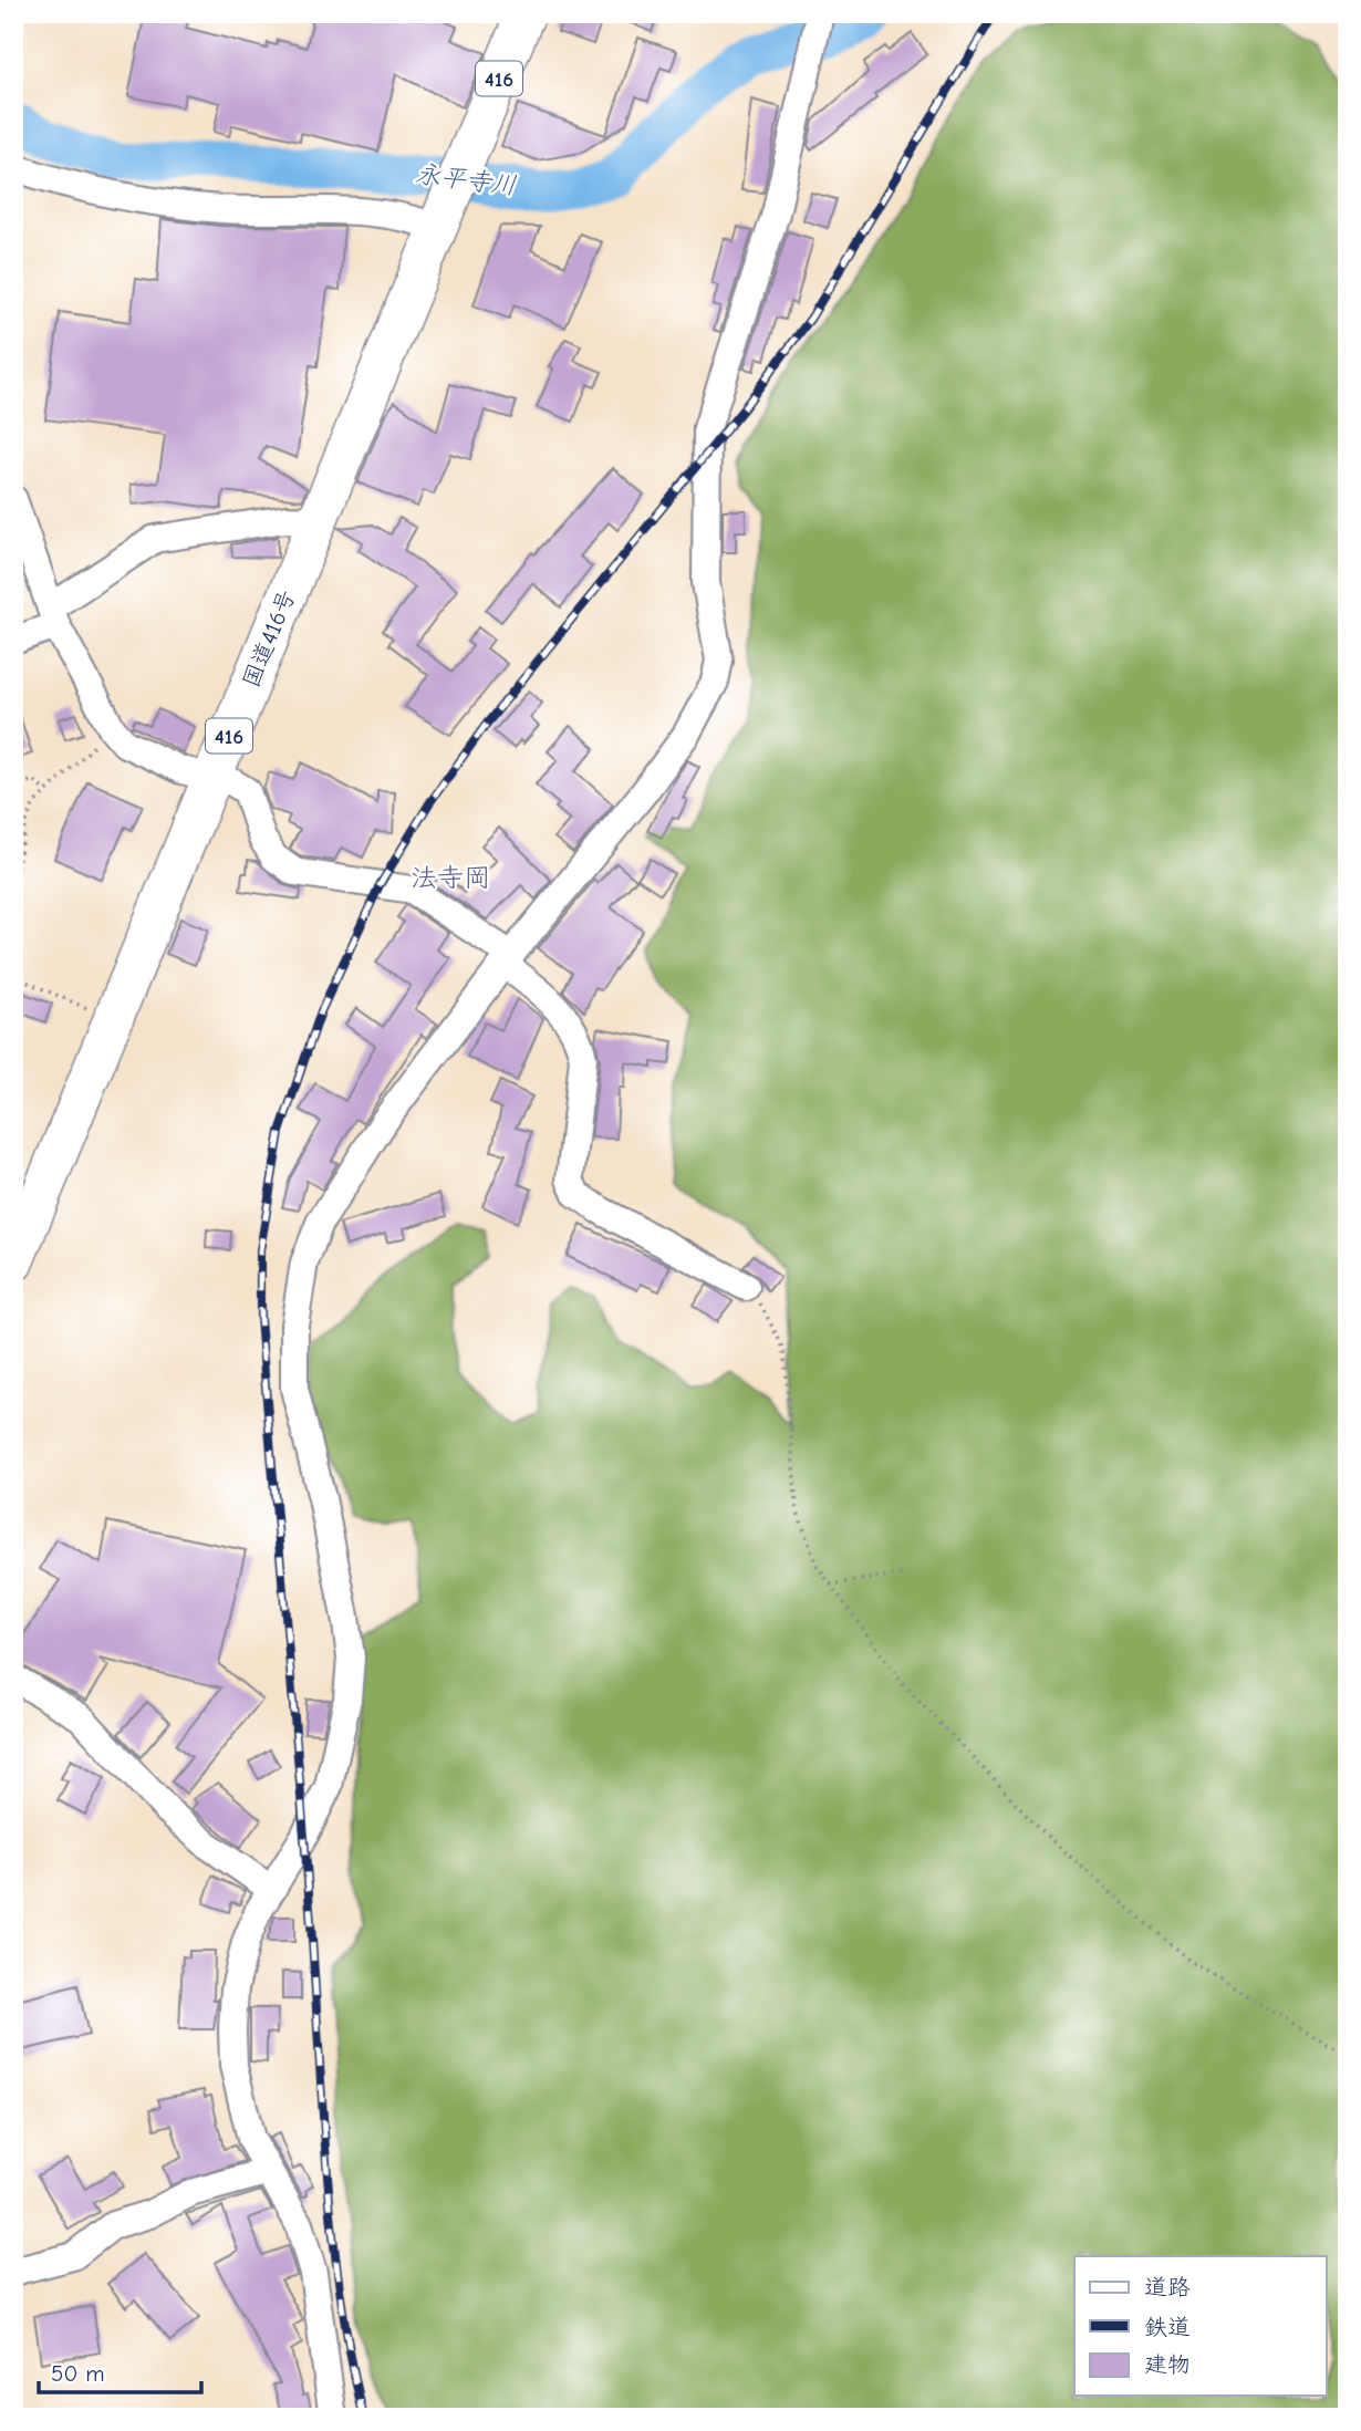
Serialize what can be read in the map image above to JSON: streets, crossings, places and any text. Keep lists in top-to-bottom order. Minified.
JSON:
{"streets":{"highway":["416","国道416号"]},"districts":["法寺岡"],"water":["永平寺川"],"legend":["道路","鉄道","建物"],"scale_bar":"50 m"}
